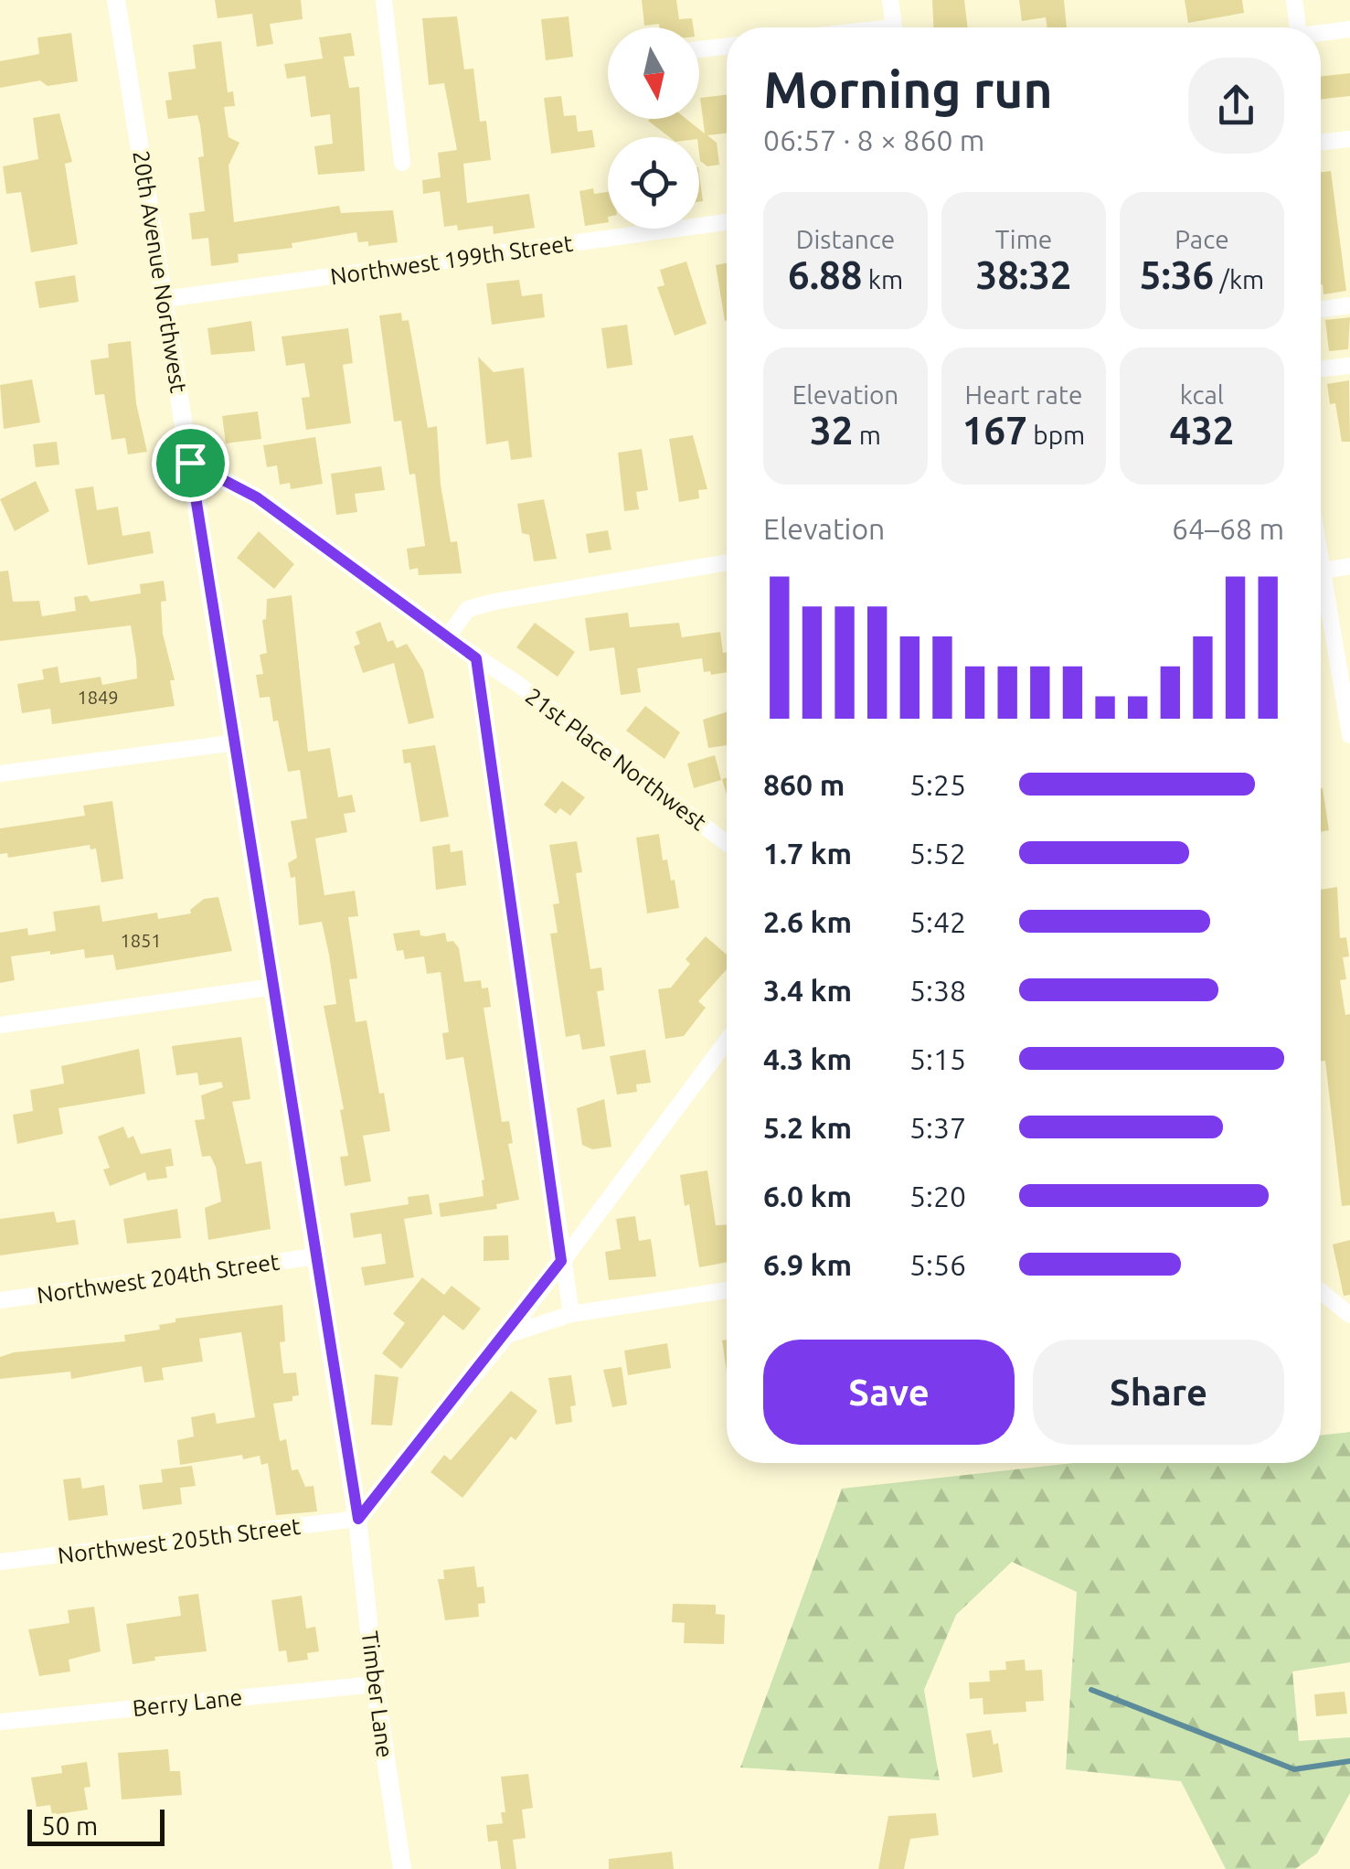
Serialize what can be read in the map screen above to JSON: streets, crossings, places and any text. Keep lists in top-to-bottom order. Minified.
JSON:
{"streets":{"street":["Northwest 199th Street","20th Avenue Northwest","21st Place Northwest","Northwest 204th Street","Northwest 205th Street","Timber Lane","Berry Lane"]},"crossings":[["Northwest 199th Street","20th Avenue Northwest"],["20th Avenue Northwest","21st Place Northwest"],["20th Avenue Northwest","Northwest 204th Street"],["20th Avenue Northwest","Northwest 205th Street"],["20th Avenue Northwest","Timber Lane"],["Northwest 205th Street","Timber Lane"],["Timber Lane","Berry Lane"]],"house_numbers":["1849","1851"],"scale_bar":"50 m","north":"bottom","page":{"heading":["Morning run","06:57 · 8 × 860 m"],"stats":[["Distance","6.88 km"],["Time","38:32"],["Pace","5:36 /km"],["Elevation","32 m"],["Heart rate","167 bpm"],["kcal","432"]],"chart":["Elevation","64–68 m"],"list":[{"name":"860 m","note":"5:25"},{"name":"1.7 km","note":"5:52"},{"name":"2.6 km","note":"5:42"},{"name":"3.4 km","note":"5:38"},{"name":"4.3 km","note":"5:15"},{"name":"5.2 km","note":"5:37"},{"name":"6.0 km","note":"5:20"},{"name":"6.9 km","note":"5:56"}],"buttons":["Save","Share"],"scale":"50 m"}}
